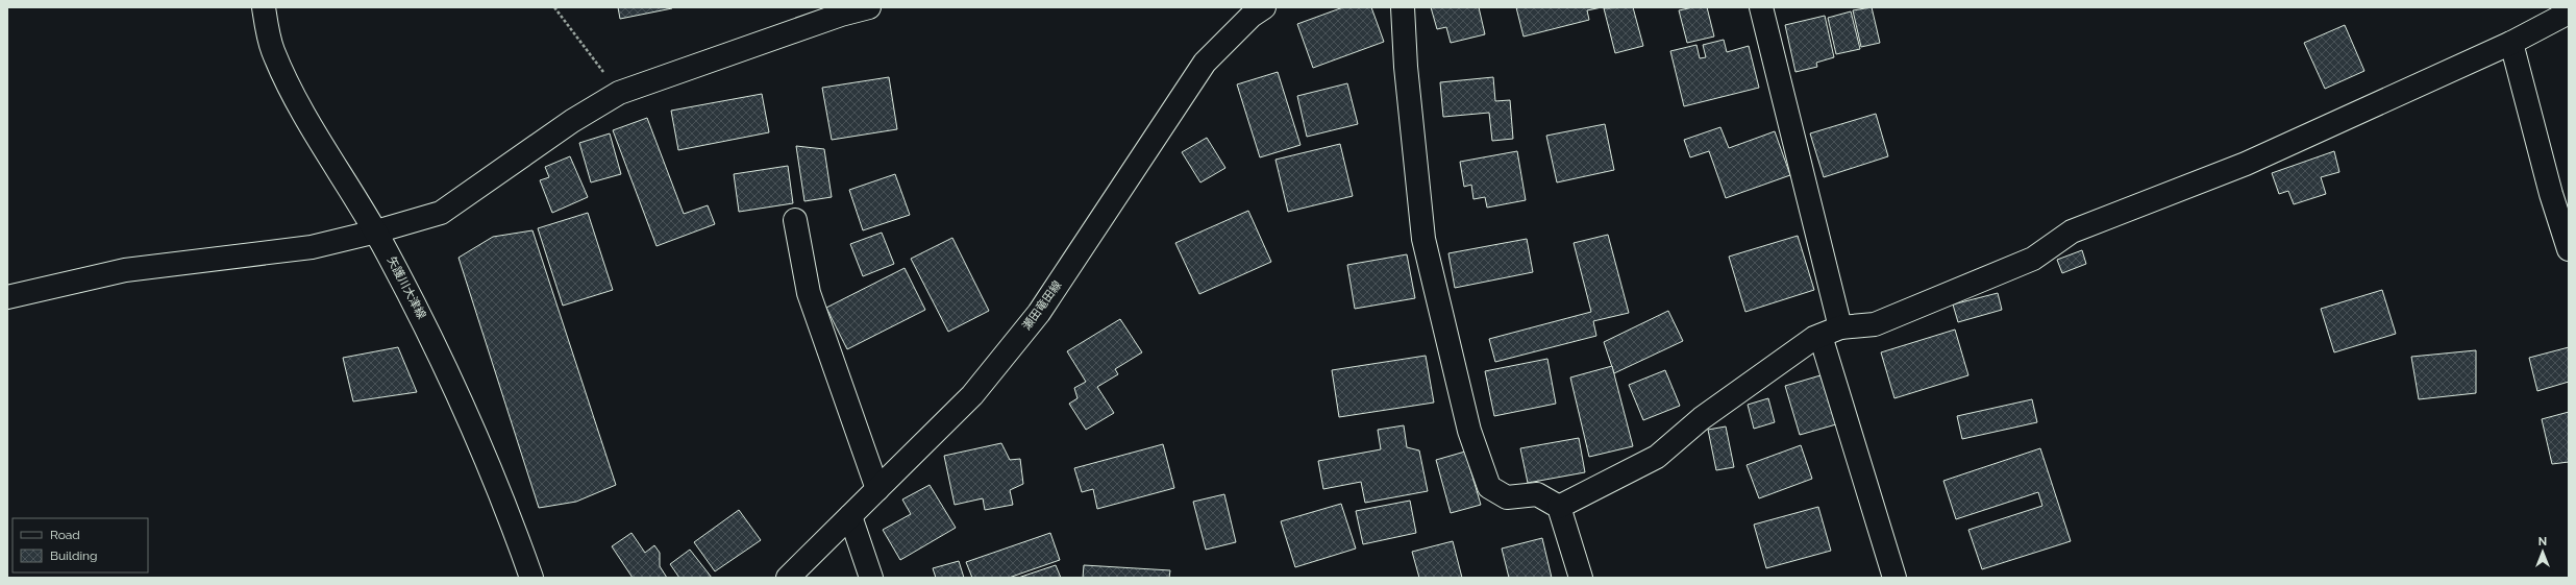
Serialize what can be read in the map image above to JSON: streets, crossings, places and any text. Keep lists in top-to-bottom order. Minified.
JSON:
{"streets":{"street":["矢護川大津線","瀬田竜田線"]},"legend":["Road","Building"],"north":"top"}
